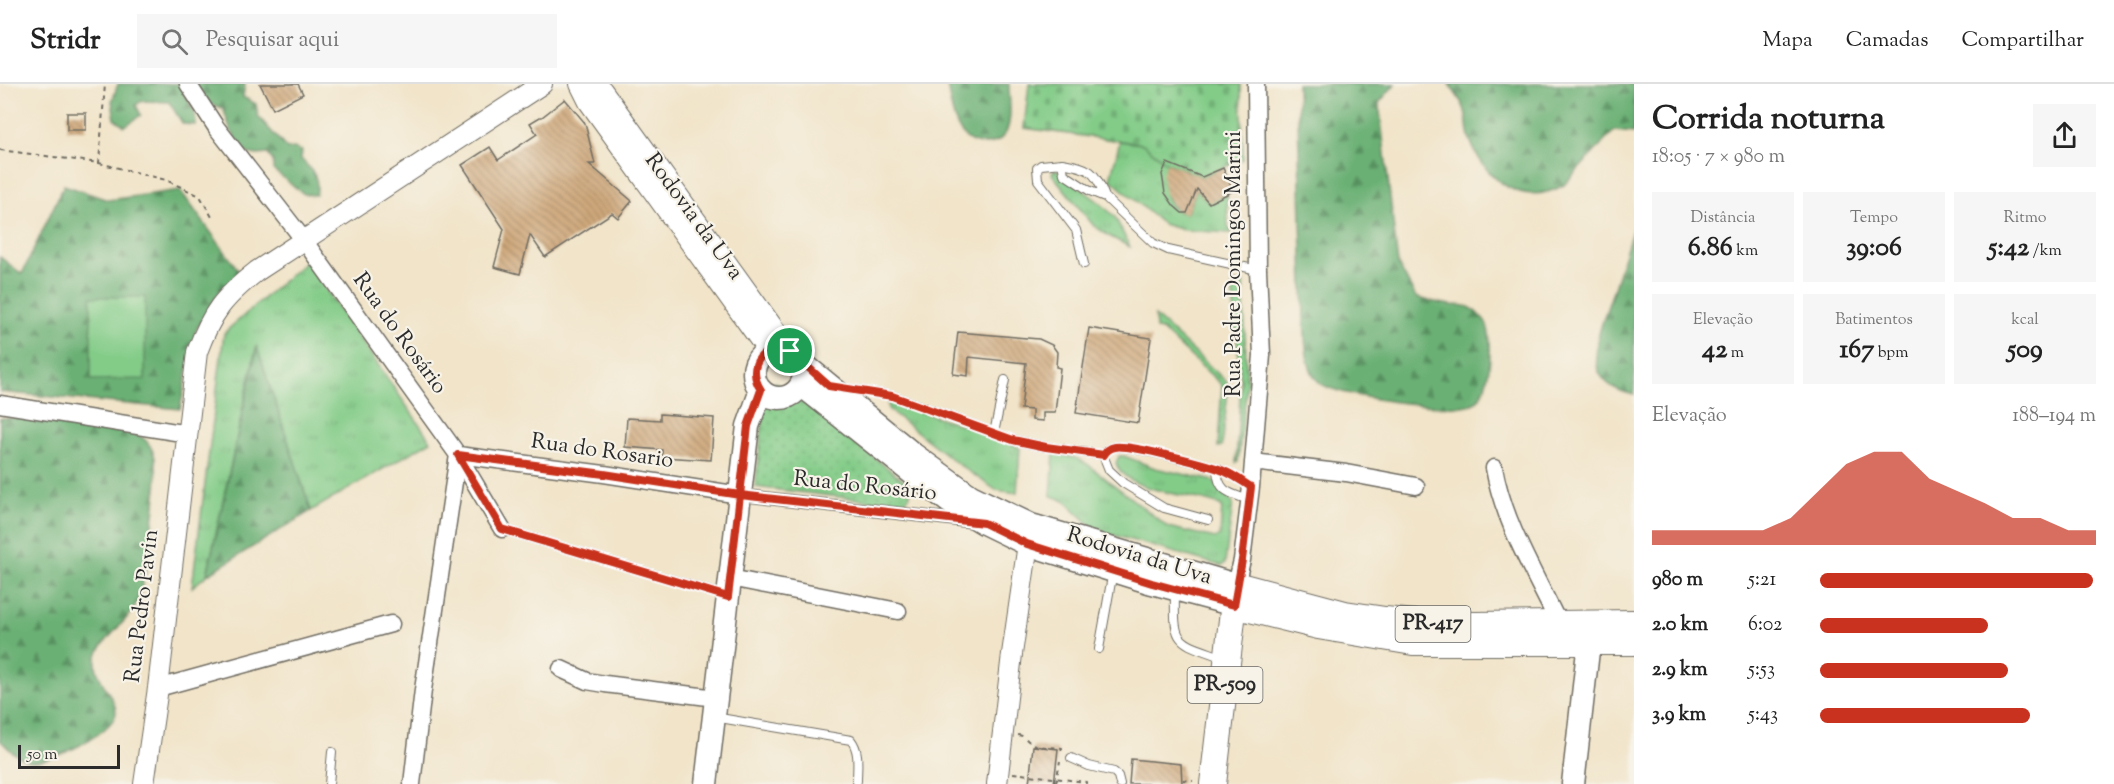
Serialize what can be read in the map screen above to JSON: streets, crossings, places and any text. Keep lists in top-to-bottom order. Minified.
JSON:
{"streets":{"main road":["Rodovia da Uva","PR-417","PR-509"],"street":["Rua Padre Domingos Marini","Rua do Rosário","Rua do Rosario","Rua Pedro Pavin"]},"crossings":[["Rodovia da Uva","Rua Padre Domingos Marini"],["Rodovia da Uva","Rua do Rosário"],["Rodovia da Uva","PR-509"],["Rua Padre Domingos Marini","PR-509"],["Rua do Rosário","Rua do Rosario"],["Rua do Rosário","Rua Pedro Pavin"]],"scale_bar":"50 m","page":{"header":"Stridr","search":"Pesquisar aqui","nav":["Mapa","Camadas","Compartilhar"],"heading":["Corrida noturna","18:05 · 7 × 980 m"],"stats":[["Distância","6.86 km"],["Tempo","39:06"],["Ritmo","5:42 /km"],["Elevação","42 m"],["Batimentos","167 bpm"],["kcal","509"]],"chart":["Elevação","188–194 m"],"list":[{"name":"980 m","note":"5:21"},{"name":"2.0 km","note":"6:02"},{"name":"2.9 km","note":"5:53"},{"name":"3.9 km","note":"5:43"}],"scale":"50 m"}}
